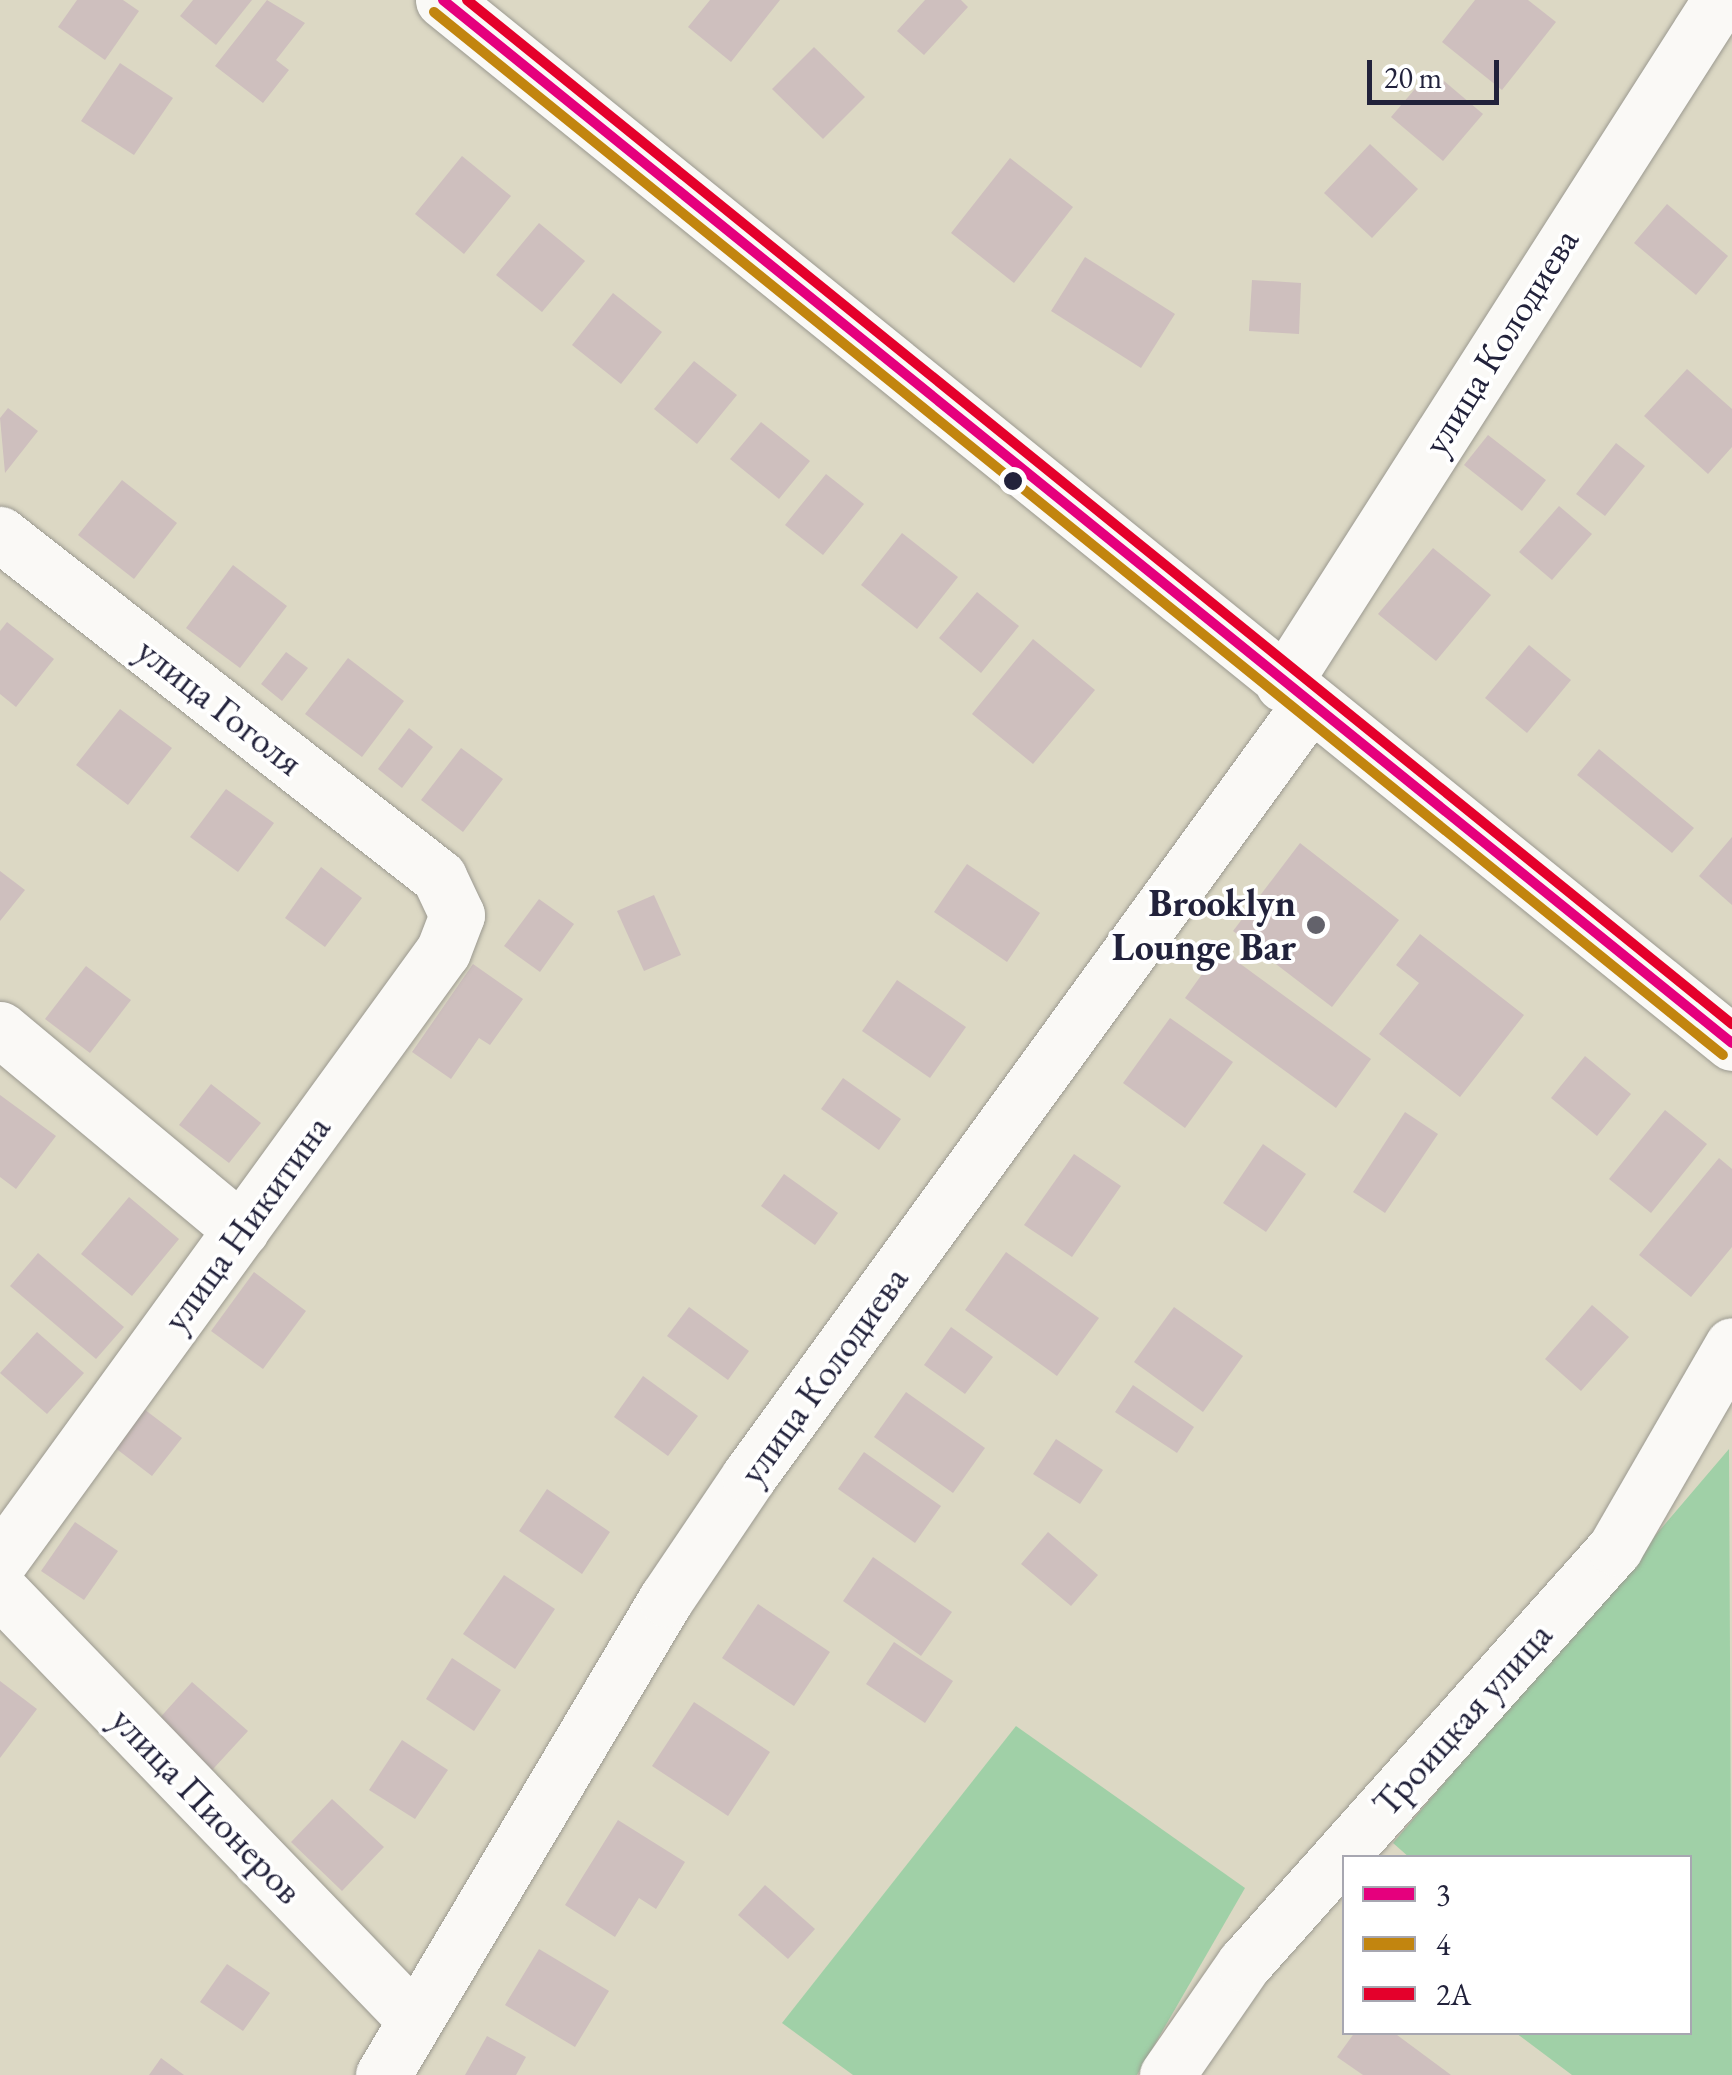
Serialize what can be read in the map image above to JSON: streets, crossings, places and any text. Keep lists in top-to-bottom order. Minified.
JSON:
{"streets":{"street":["улица Колодиева","улица Гоголя","улица Никитина","Троицкая улица","улица Пионеров"]},"crossings":[["улица Колодиева","улица Пионеров"],["улица Гоголя","улица Никитина"]],"places":["Brooklyn Lounge Bar"],"lines":["transit line 3","transit line 2А","transit line 4"],"legend":["3","4","2А"],"scale_bar":"20 m"}
